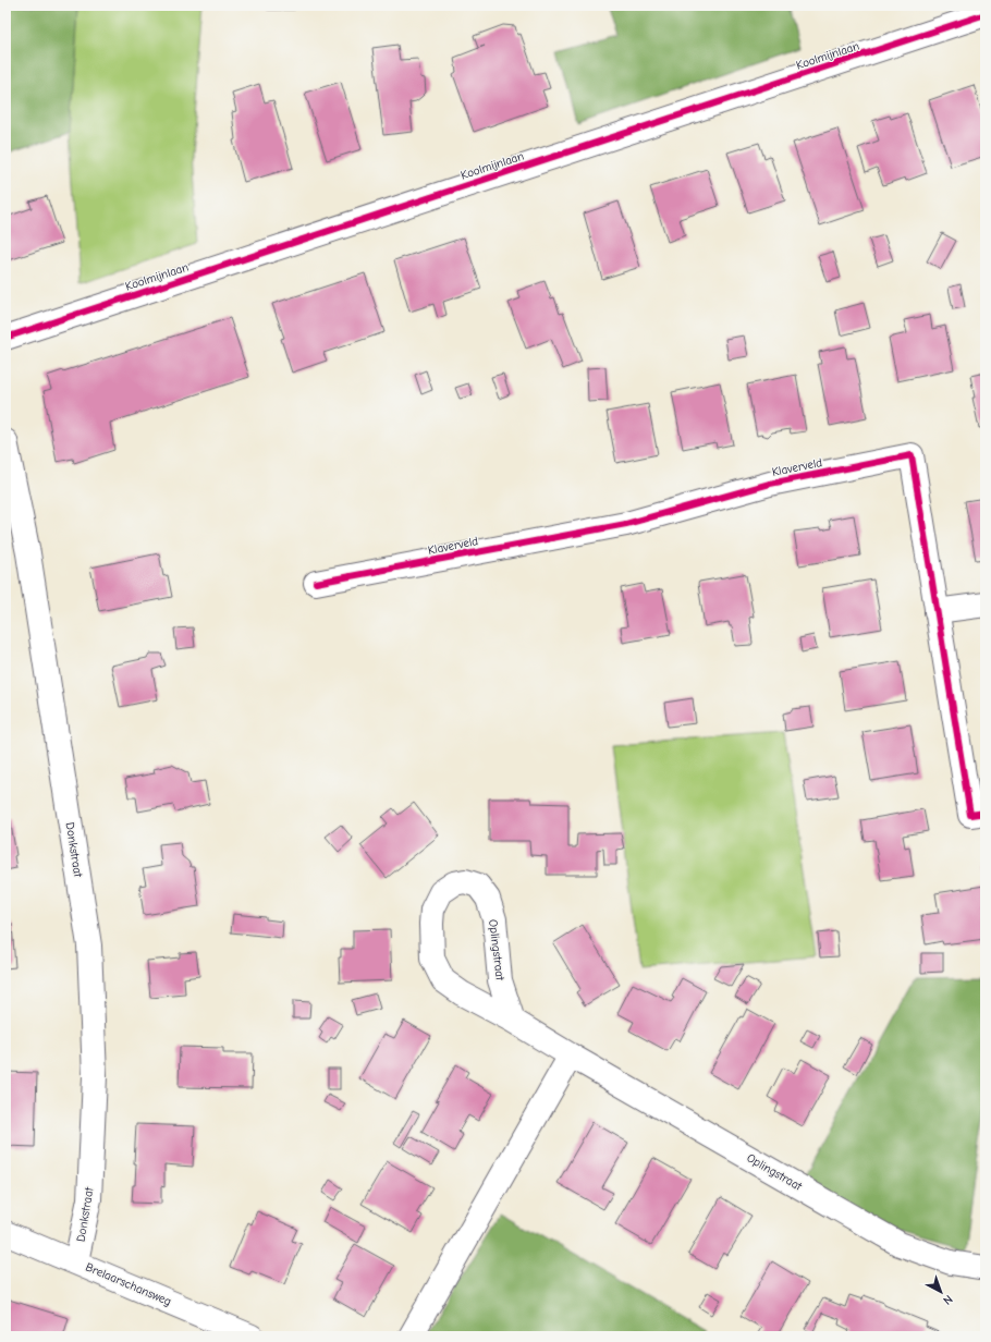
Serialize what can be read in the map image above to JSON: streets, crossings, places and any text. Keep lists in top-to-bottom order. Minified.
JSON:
{"streets":{"street":["Koolmijnlaan","Klaverveld","Donkstraat","Oplingstraat","Brelaarschansweg"]},"crossings":[["Donkstraat","Brelaarschansweg"]],"north":"bottom right"}
